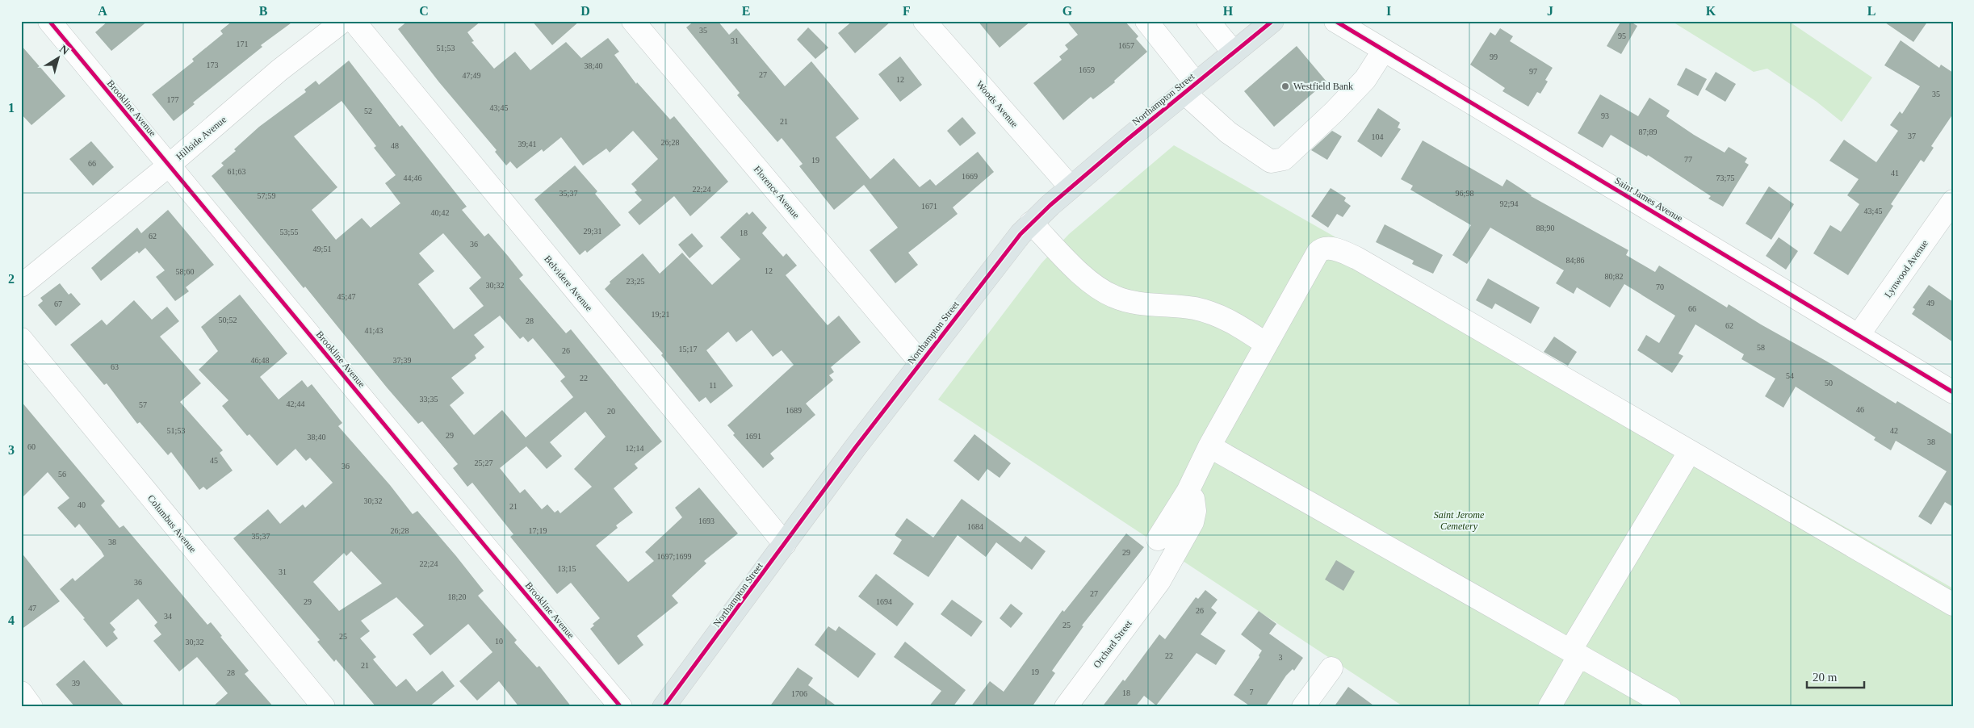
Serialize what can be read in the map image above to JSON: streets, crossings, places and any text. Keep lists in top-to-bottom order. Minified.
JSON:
{"streets":{"main road":["Northampton Street"],"street":["Woods Avenue","Brookline Avenue","Hillside Avenue","Florence Avenue","Saint James Avenue","Lynwood Avenue","Belvidere Avenue","Columbus Avenue","Orchard Street"]},"crossings":[["Northampton Street","Woods Avenue"],["Northampton Street","Florence Avenue"],["Northampton Street","Belvidere Avenue"],["Brookline Avenue","Hillside Avenue"],["Saint James Avenue","Lynwood Avenue"]],"parks":["Saint Jerome Cemetery"],"places":["Westfield Bank"],"house_numbers":["35","95","31","171","1657","51;53","99","173","38;40","1659","97","27","47;49","12","35","177","43;45","52","93","21","87;89","37","104","26;28","39;41","48","77","19","66","61;63","41","1669","44;46","73;75","22;24","35;37","96;98","57;59","92;94","1671","43;45","40;42","88;90","29;31","53;55","18","62","36","49;51","84;86","12","58;60","80;82","23;25","30;32","70","45;47","49","67","66","19;21","50;52","28","62","41;43","58","15;17","26","46;48","37;39","63","54","22","50","11","33;35","42;44","57","46","1689","20","51;53","42","29","1691","38;40","38","60","12;14","45","25;27","36","56","30;32","40","21","1693","1684","26;28","17;19","35;37","38","29","1697;1699","22;24","13;15","31","36","27","18;20","29","1694","47","26","34","25","25","10","30;32","22","3","21","19","28","39","7","18","1706"],"scale_bar":"20 m","north":"top right","grid":{"columns":["A","B","C","D","E","F","G","H","I","J","K","L"],"rows":["1","2","3","4"]}}
